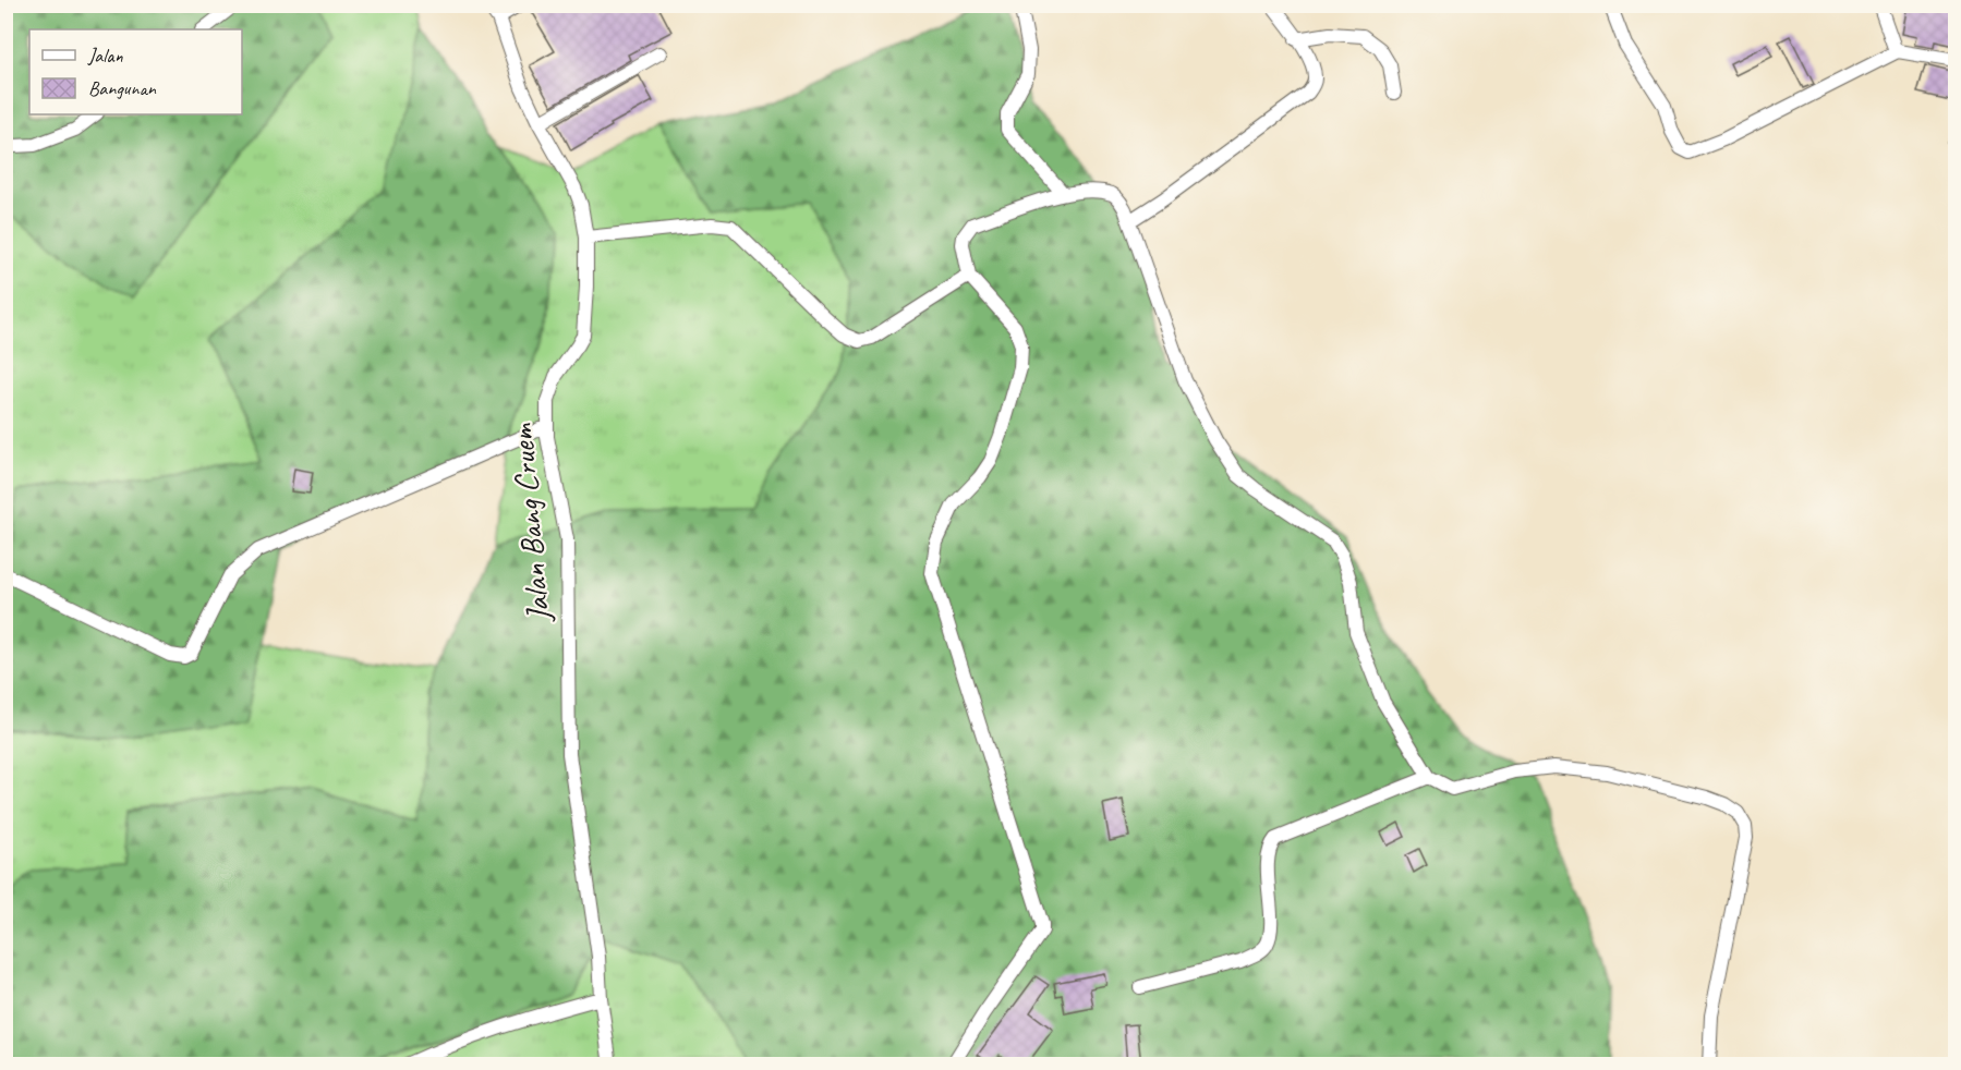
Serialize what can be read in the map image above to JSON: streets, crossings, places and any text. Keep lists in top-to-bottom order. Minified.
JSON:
{"streets":{"street":["Jalan Bang Cruem"]},"legend":["Jalan","Bangunan"]}
